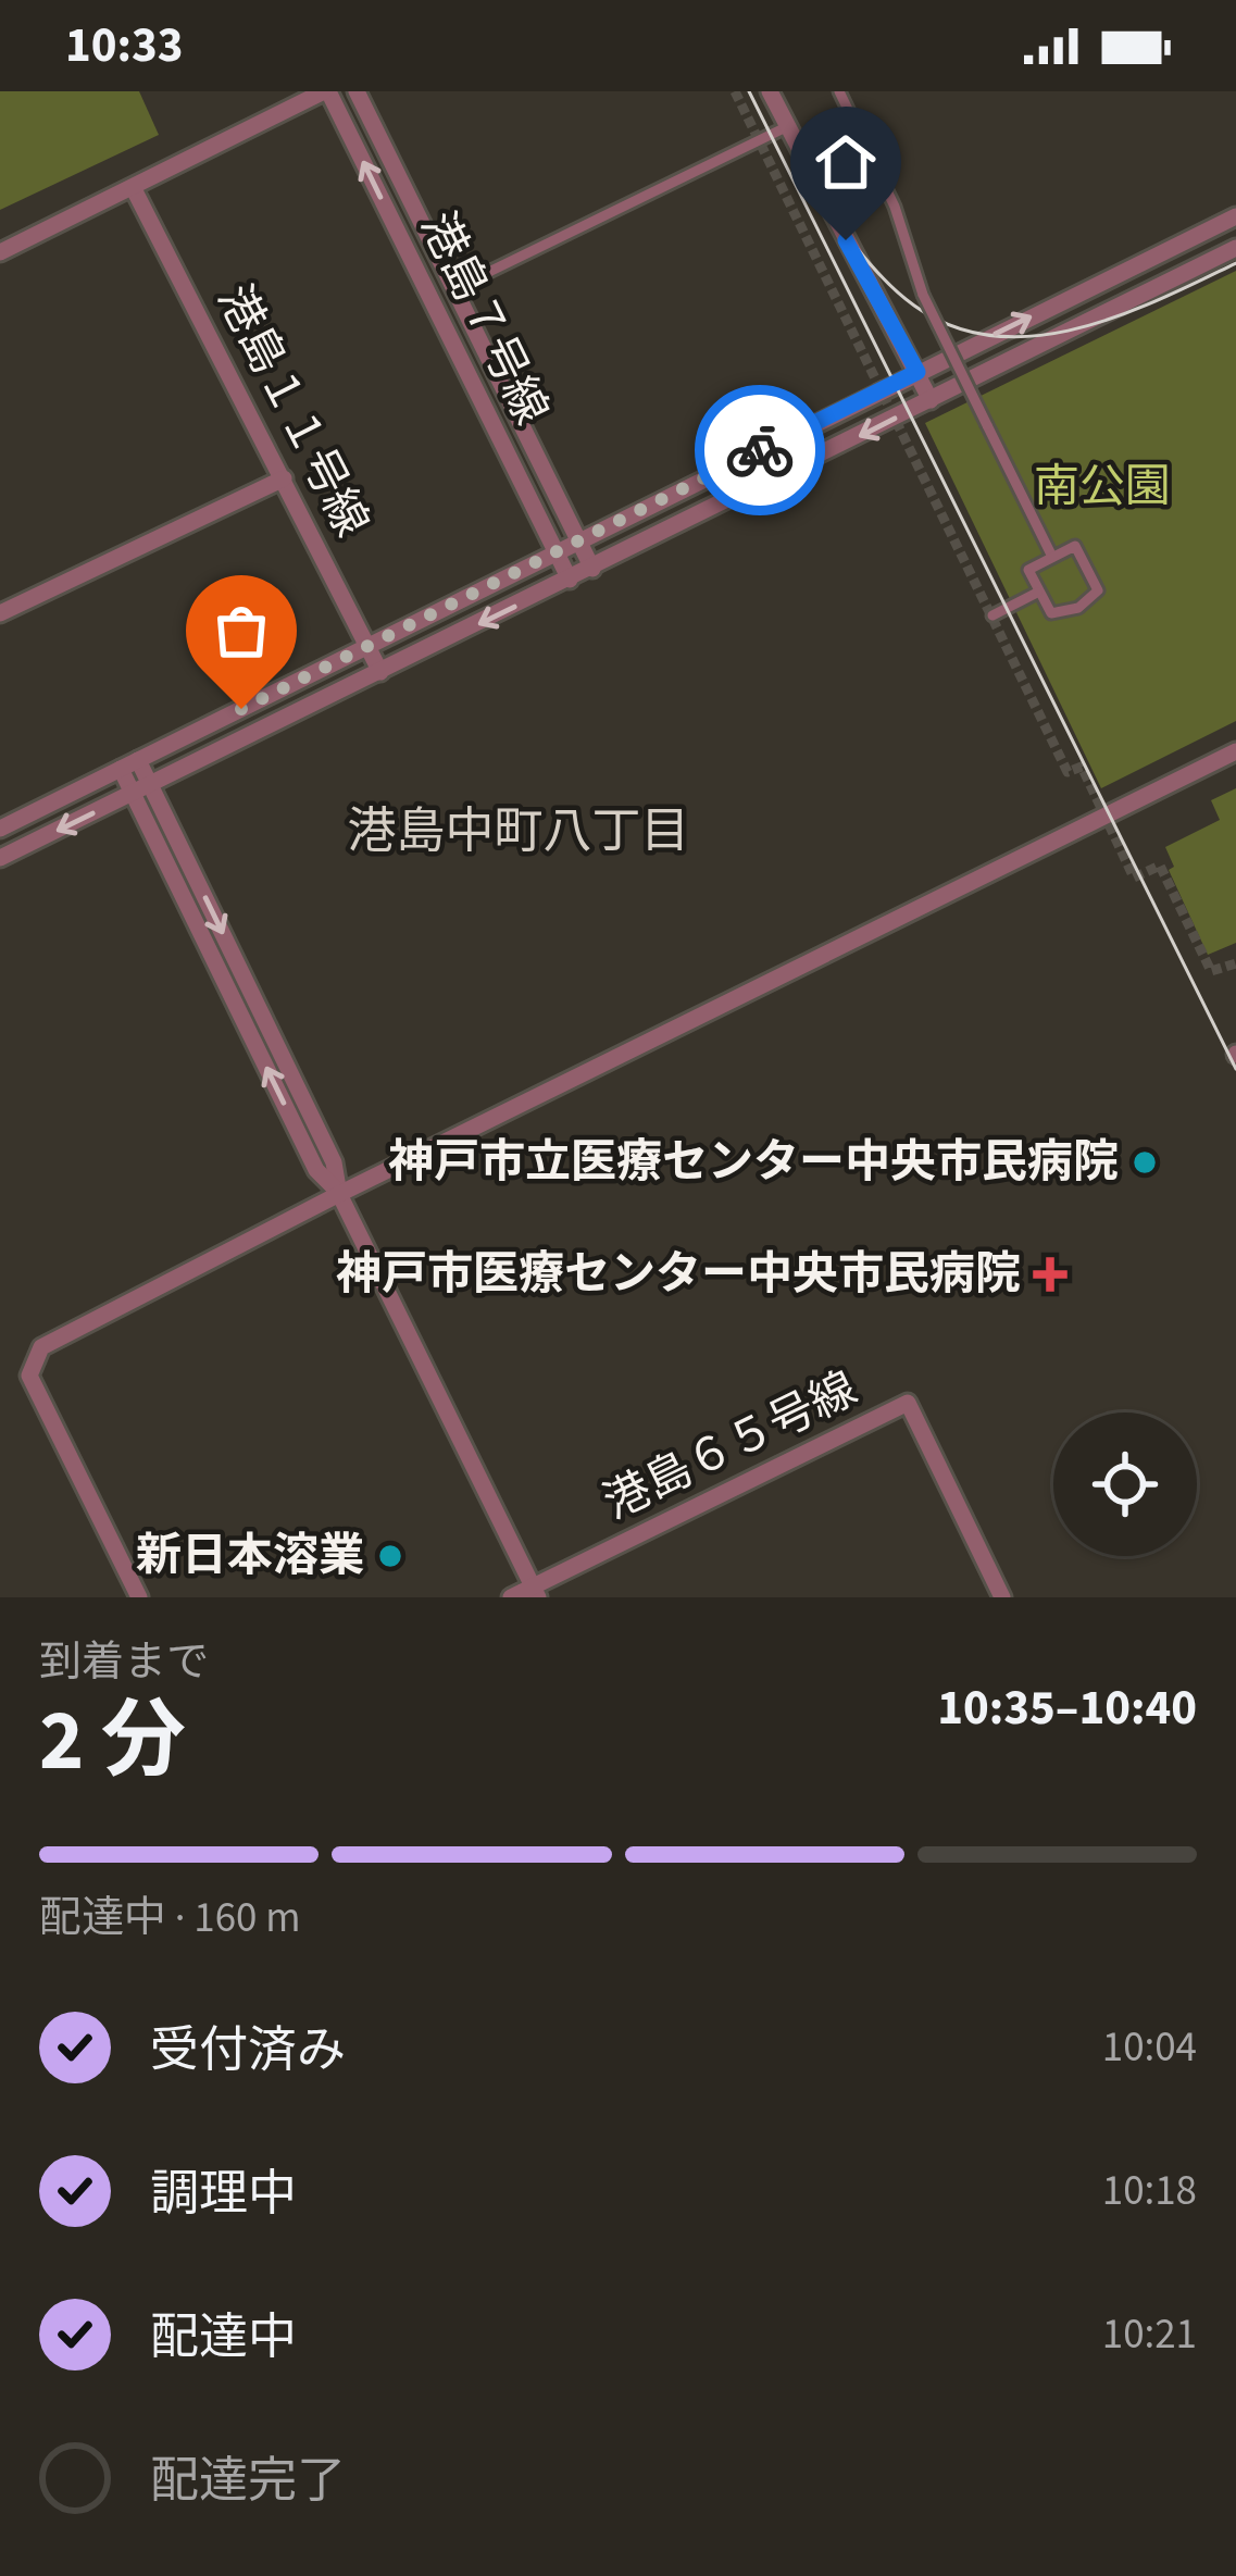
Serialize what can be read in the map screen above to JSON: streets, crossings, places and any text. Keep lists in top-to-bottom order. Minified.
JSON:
{"streets":{"street":["港島７号線","港島１１号線","港島６５号線"]},"districts":["港島中町八丁目"],"parks":["南公園"],"places":{"other":["神戸市立医療センター中央市民病院","新日本溶業"],"health":["神戸市医療センター中央市民病院"]},"page":{"status":"10:33","heading":["2 分","到着まで","10:35–10:40"],"bar":"配達中 · 160 m","list":[["受付済み","10:04"],["調理中","10:18"],["配達中","10:21"],"配達完了"]}}
